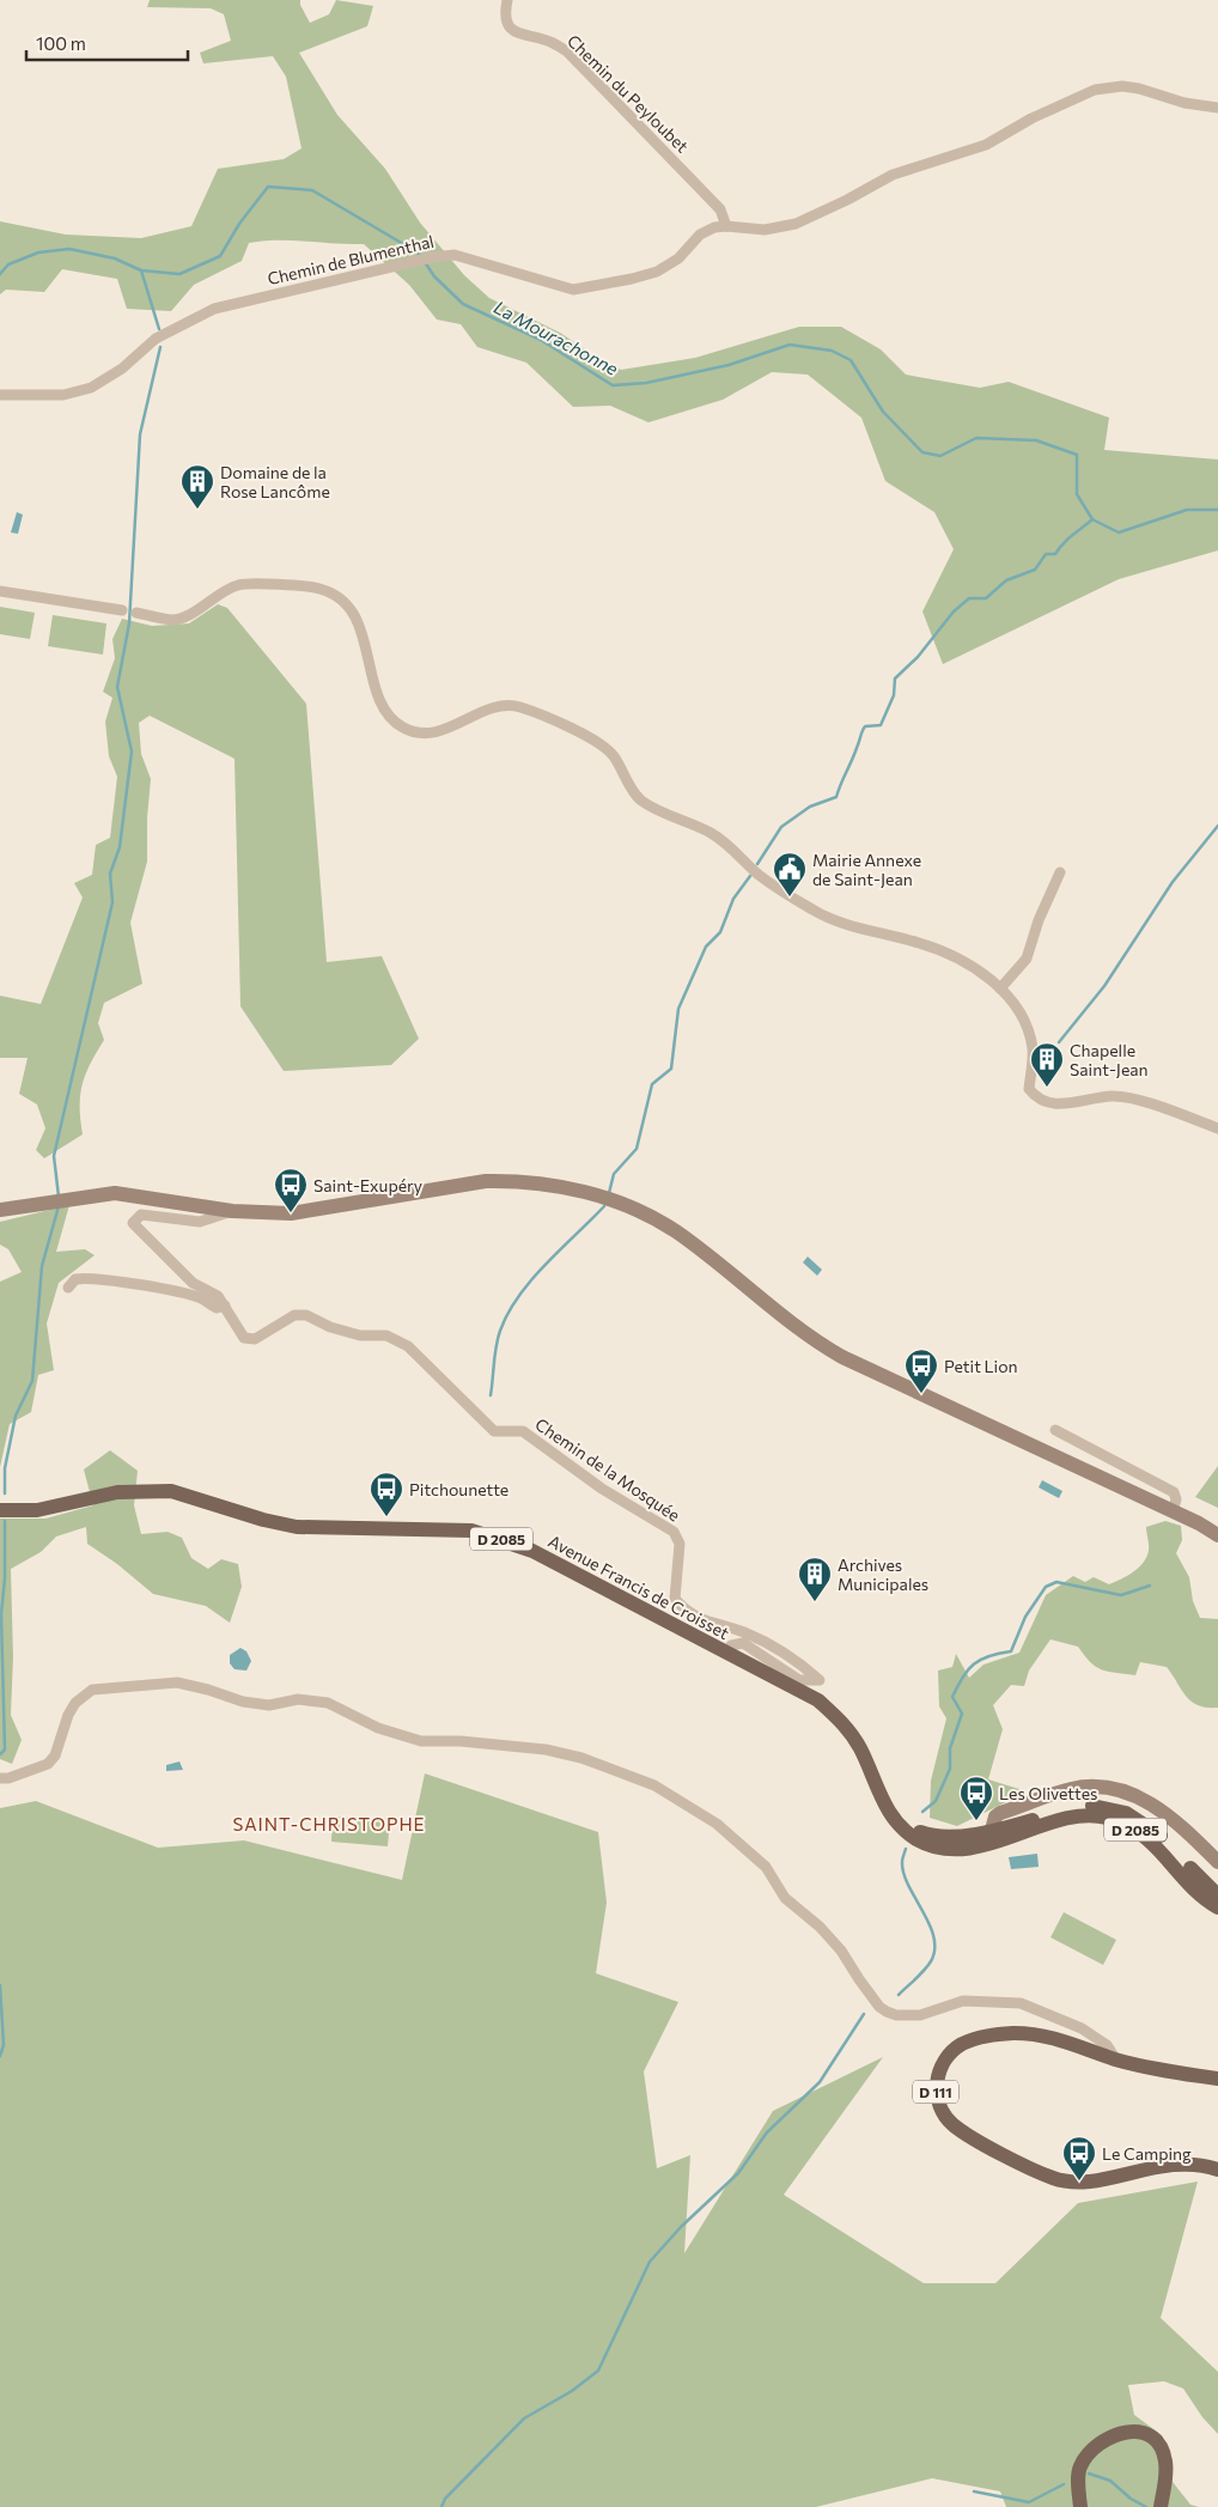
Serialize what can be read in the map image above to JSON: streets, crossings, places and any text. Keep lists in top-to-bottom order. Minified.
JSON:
{"streets":{"main road":["D 2085","Avenue Francis de Croisset","D 111"],"street":["Chemin du Peyloubet","Chemin de Blumenthal","Chemin de la Mosquée"]},"crossings":[["Chemin du Peyloubet","Chemin de Blumenthal"],["Chemin de la Mosquée","Avenue Francis de Croisset"],["D 2085","Avenue Francis de Croisset"]],"districts":["SAINT-CHRISTOPHE"],"water":["La Mourachonne"],"places":{"building":["Domaine de la Rose Lancôme","Chapelle Saint-Jean","Archives Municipales"],"public building":["Mairie Annexe de Saint-Jean"],"bus stop":["Saint-Exupéry","Petit Lion","Pitchounette","Les Olivettes","Le Camping"]},"scale_bar":"100 m"}
